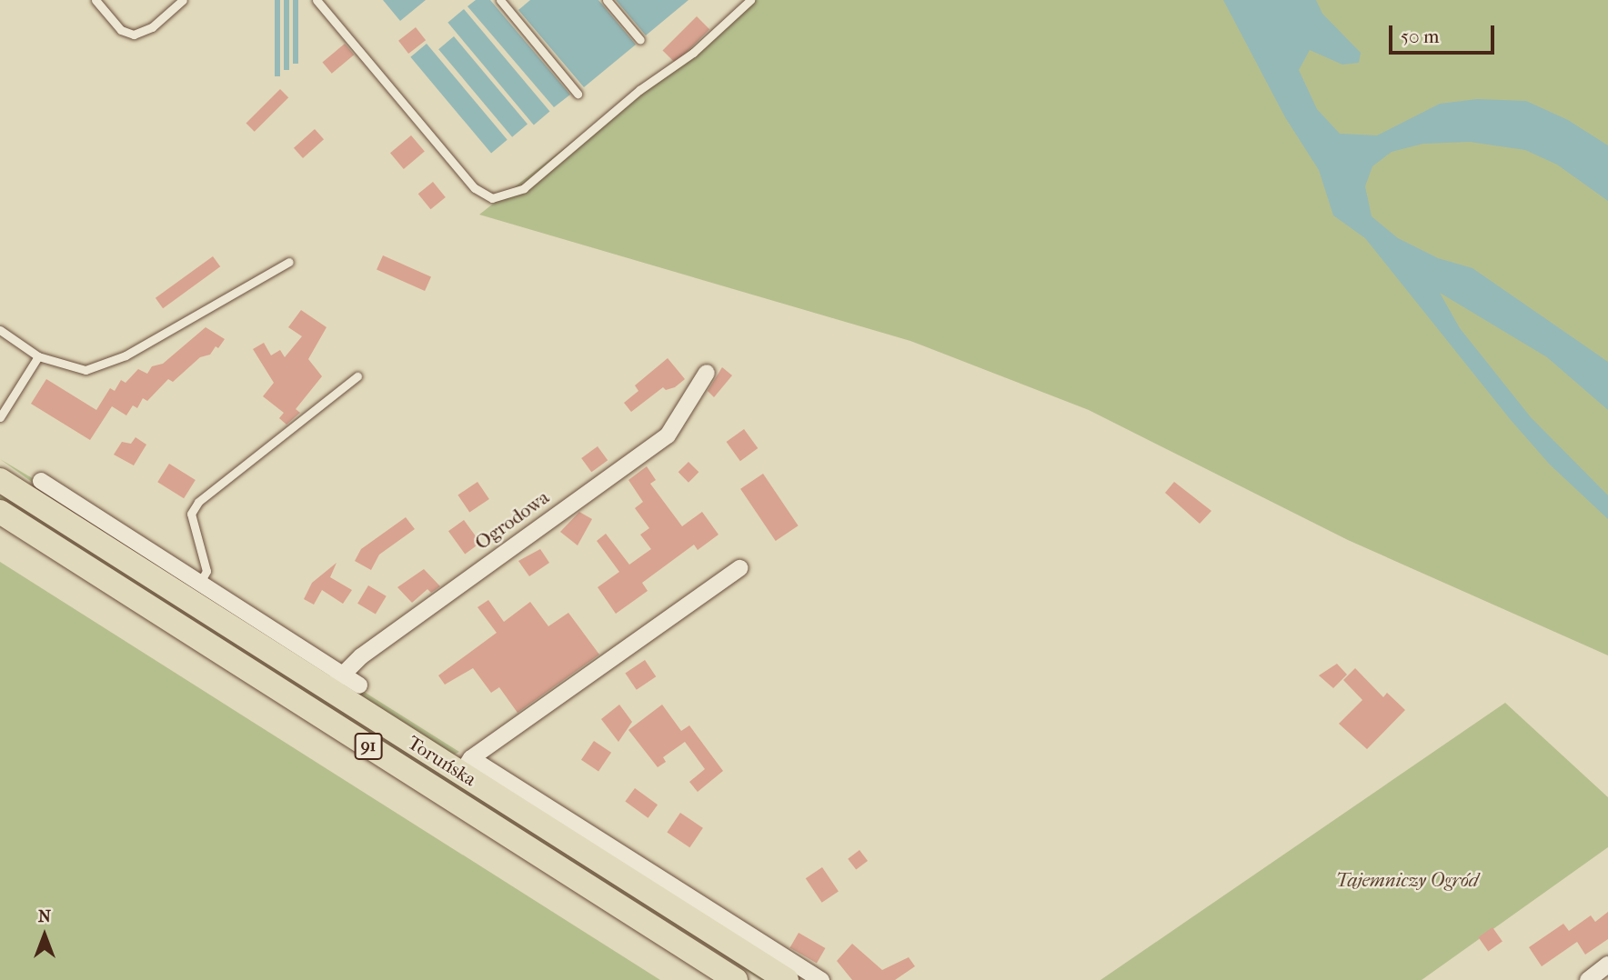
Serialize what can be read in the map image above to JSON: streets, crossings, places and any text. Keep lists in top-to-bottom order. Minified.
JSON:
{"streets":{"main road":["91","Toruńska"],"street":["Ogrodowa"]},"crossings":[["Ogrodowa","Toruńska"]],"parks":["Tajemniczy Ogród"],"scale_bar":"50 m","north":"top"}
